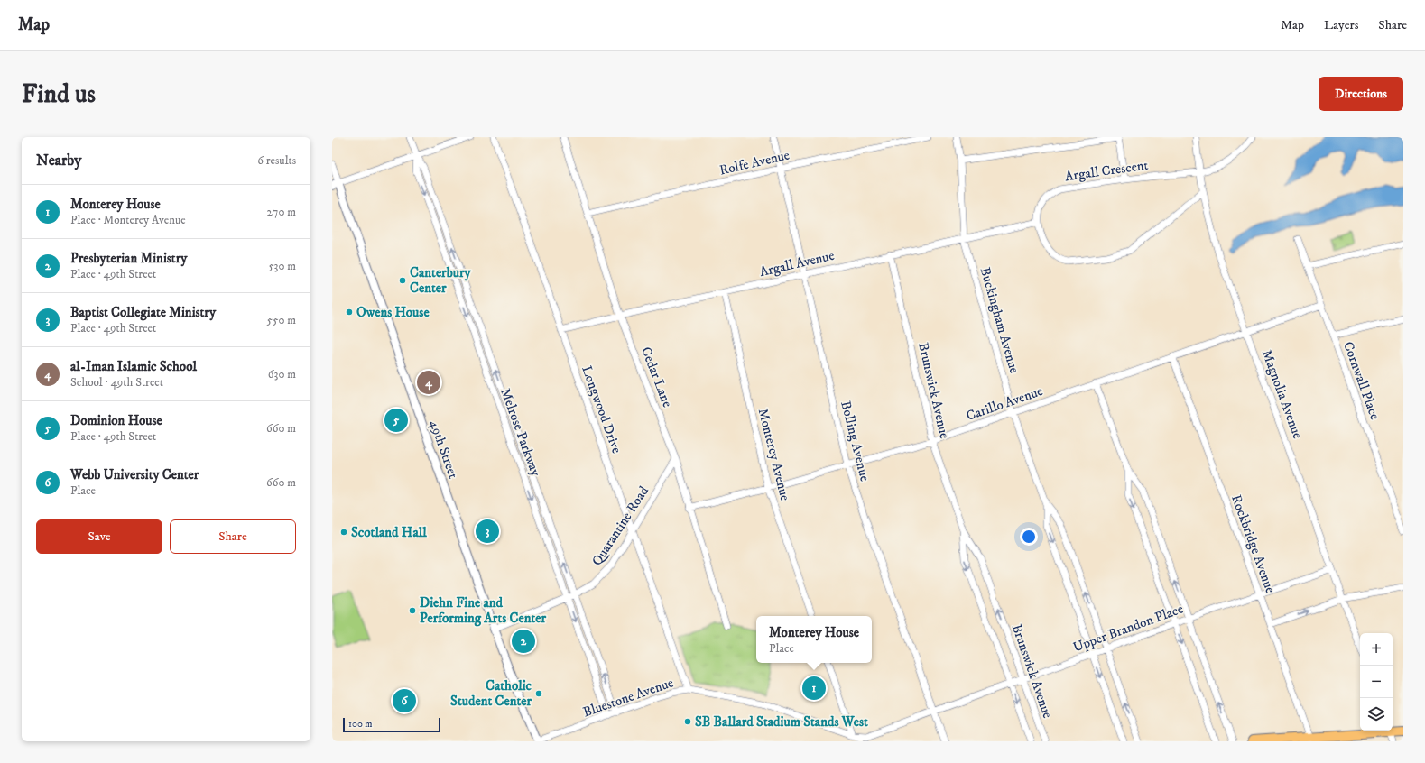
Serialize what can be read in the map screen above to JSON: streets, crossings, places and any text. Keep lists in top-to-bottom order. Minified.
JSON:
{"streets":{"street":["Rolfe Avenue","Argall Crescent","Argall Avenue","Buckingham Avenue","Cedar Lane","Cornwall Place","Brunswick Avenue","Magnolia Avenue","Carillo Avenue","Longwood Drive","Melrose Parkway","Bolling Avenue","49th Street","Monterey Avenue","Quarantine Road","Rockbridge Avenue","Upper Brandon Place","Bluestone Avenue"]},"crossings":[["Rolfe Avenue","Cedar Lane"],["Rolfe Avenue","Bolling Avenue"],["Argall Crescent","Argall Avenue"],["Argall Crescent","Magnolia Avenue"],["Argall Avenue","Buckingham Avenue"],["Argall Avenue","Cedar Lane"],["Argall Avenue","Brunswick Avenue"],["Argall Avenue","Longwood Drive"],["Argall Avenue","Bolling Avenue"],["Argall Avenue","Monterey Avenue"],["Buckingham Avenue","Carillo Avenue"],["Buckingham Avenue","Upper Brandon Place"],["Cedar Lane","Carillo Avenue"],["Cedar Lane","Quarantine Road"],["Cornwall Place","Carillo Avenue"],["Brunswick Avenue","Carillo Avenue"],["Brunswick Avenue","Upper Brandon Place"],["Magnolia Avenue","Carillo Avenue"],["Magnolia Avenue","Upper Brandon Place"],["Carillo Avenue","Bolling Avenue"],["Carillo Avenue","Monterey Avenue"],["Carillo Avenue","Rockbridge Avenue"],["Longwood Drive","Quarantine Road"],["Longwood Drive","Bluestone Avenue"],["Melrose Parkway","Quarantine Road"],["Melrose Parkway","Bluestone Avenue"],["Bolling Avenue","Upper Brandon Place"],["Bolling Avenue","Bluestone Avenue"],["49th Street","Quarantine Road"],["49th Street","Bluestone Avenue"],["Rockbridge Avenue","Upper Brandon Place"],["Upper Brandon Place","Bluestone Avenue"]],"places":["Canterbury Center","Owens House","Scotland Hall","Diehn Fine and Performing Arts Center","Catholic Student Center","SB Ballard Stadium Stands West"],"scale_bar":"100 m","page":{"header":"Map","nav":["Map","Layers","Share"],"buttons":["Directions",["Save","Share"]],"title":"Find us","heading":["Nearby","6 results"],"list":[{"mark":"1","name":"Monterey House","note":"Place · Monterey Avenue","value":"270 m"},{"mark":"2","name":"Presbyterian Ministry","note":"Place · 49th Street","value":"530 m"},{"mark":"3","name":"Baptist Collegiate Ministry","note":"Place · 49th Street","value":"550 m"},{"mark":"4","name":"al-Iman Islamic School","note":"School · 49th Street","value":"630 m"},{"mark":"5","name":"Dominion House","note":"Place · 49th Street","value":"660 m"},{"mark":"6","name":"Webb University Center","note":"Place","value":"660 m"}],"pins":["4","5","3","2","1","6"],"popup":["Monterey House","Place"],"map_buttons":["+","−"],"scale":"100 m"}}
